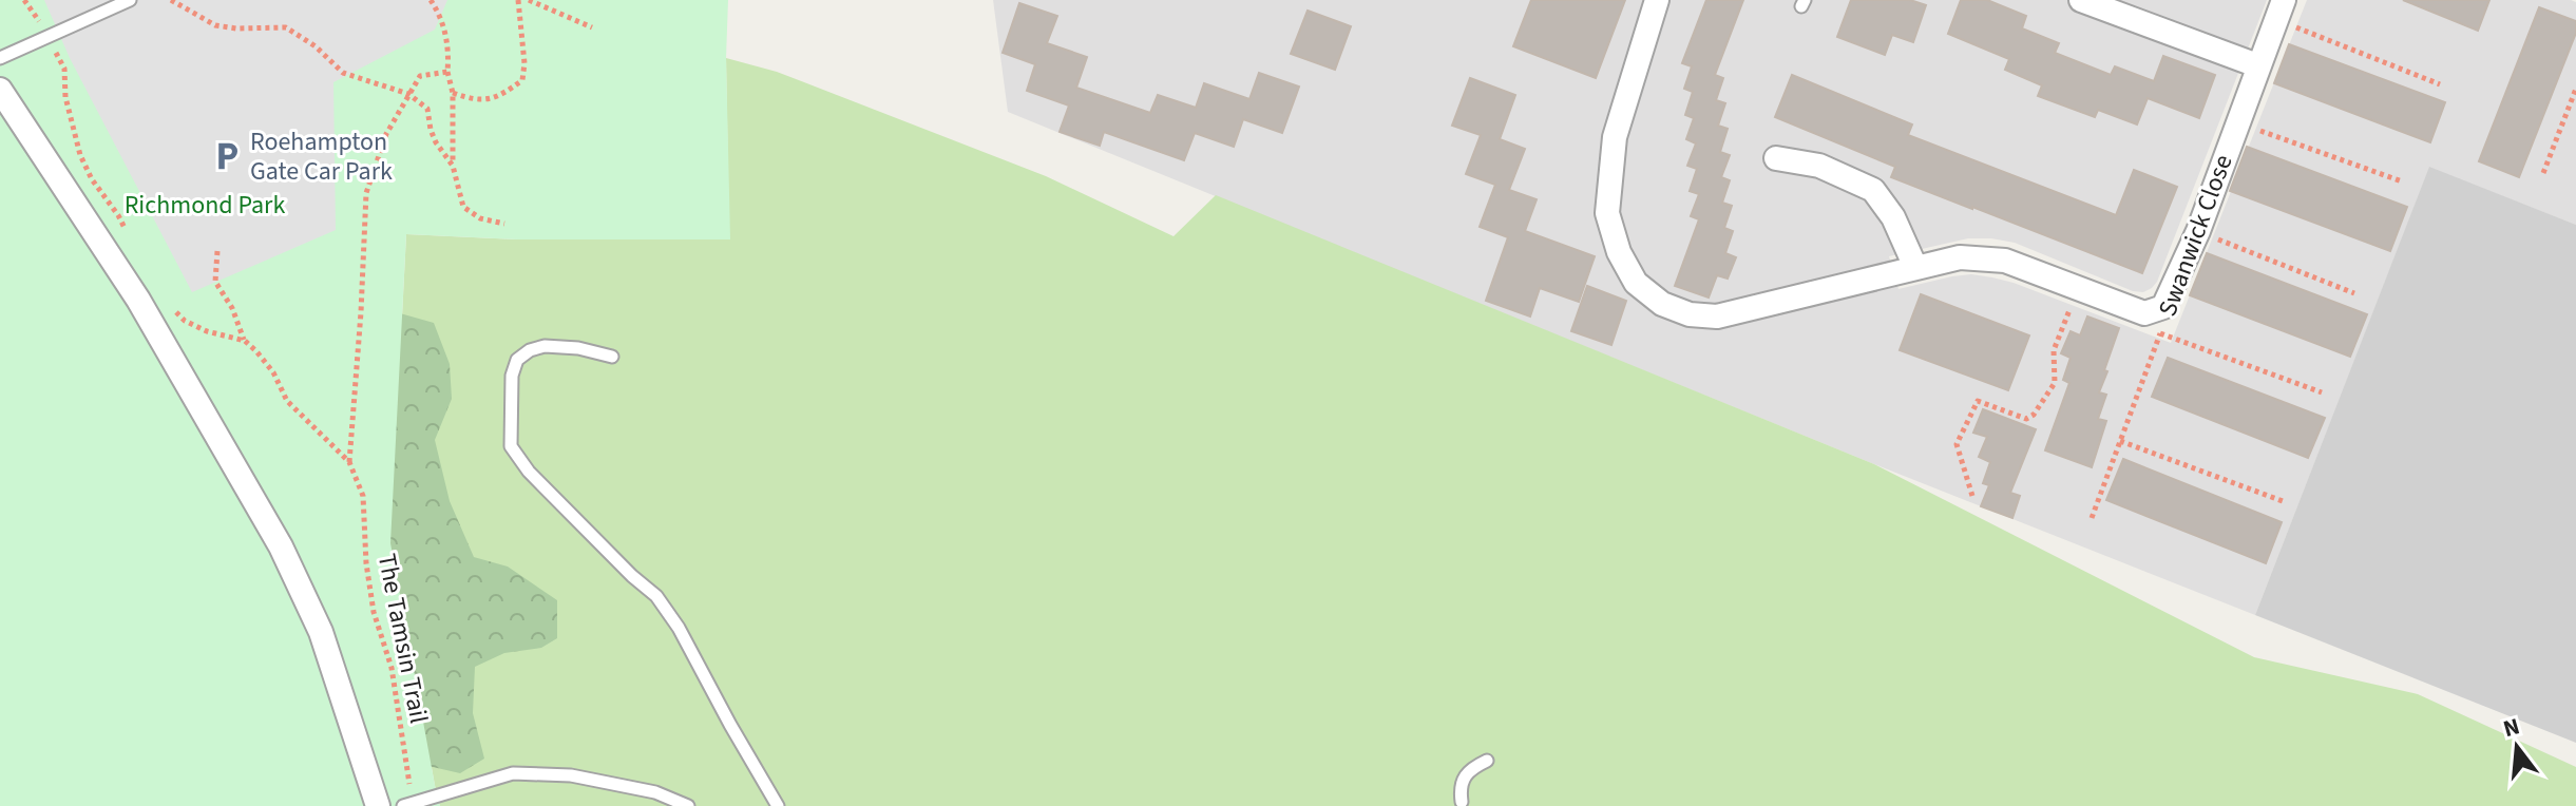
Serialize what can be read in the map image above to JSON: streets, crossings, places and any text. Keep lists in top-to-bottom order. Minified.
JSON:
{"streets":{"street":["Swanwick Close"],"path":["The Tamsin Trail"]},"parks":["Richmond Park"],"places":{"parking":["Roehampton Gate Car Park"]},"north":"top"}
